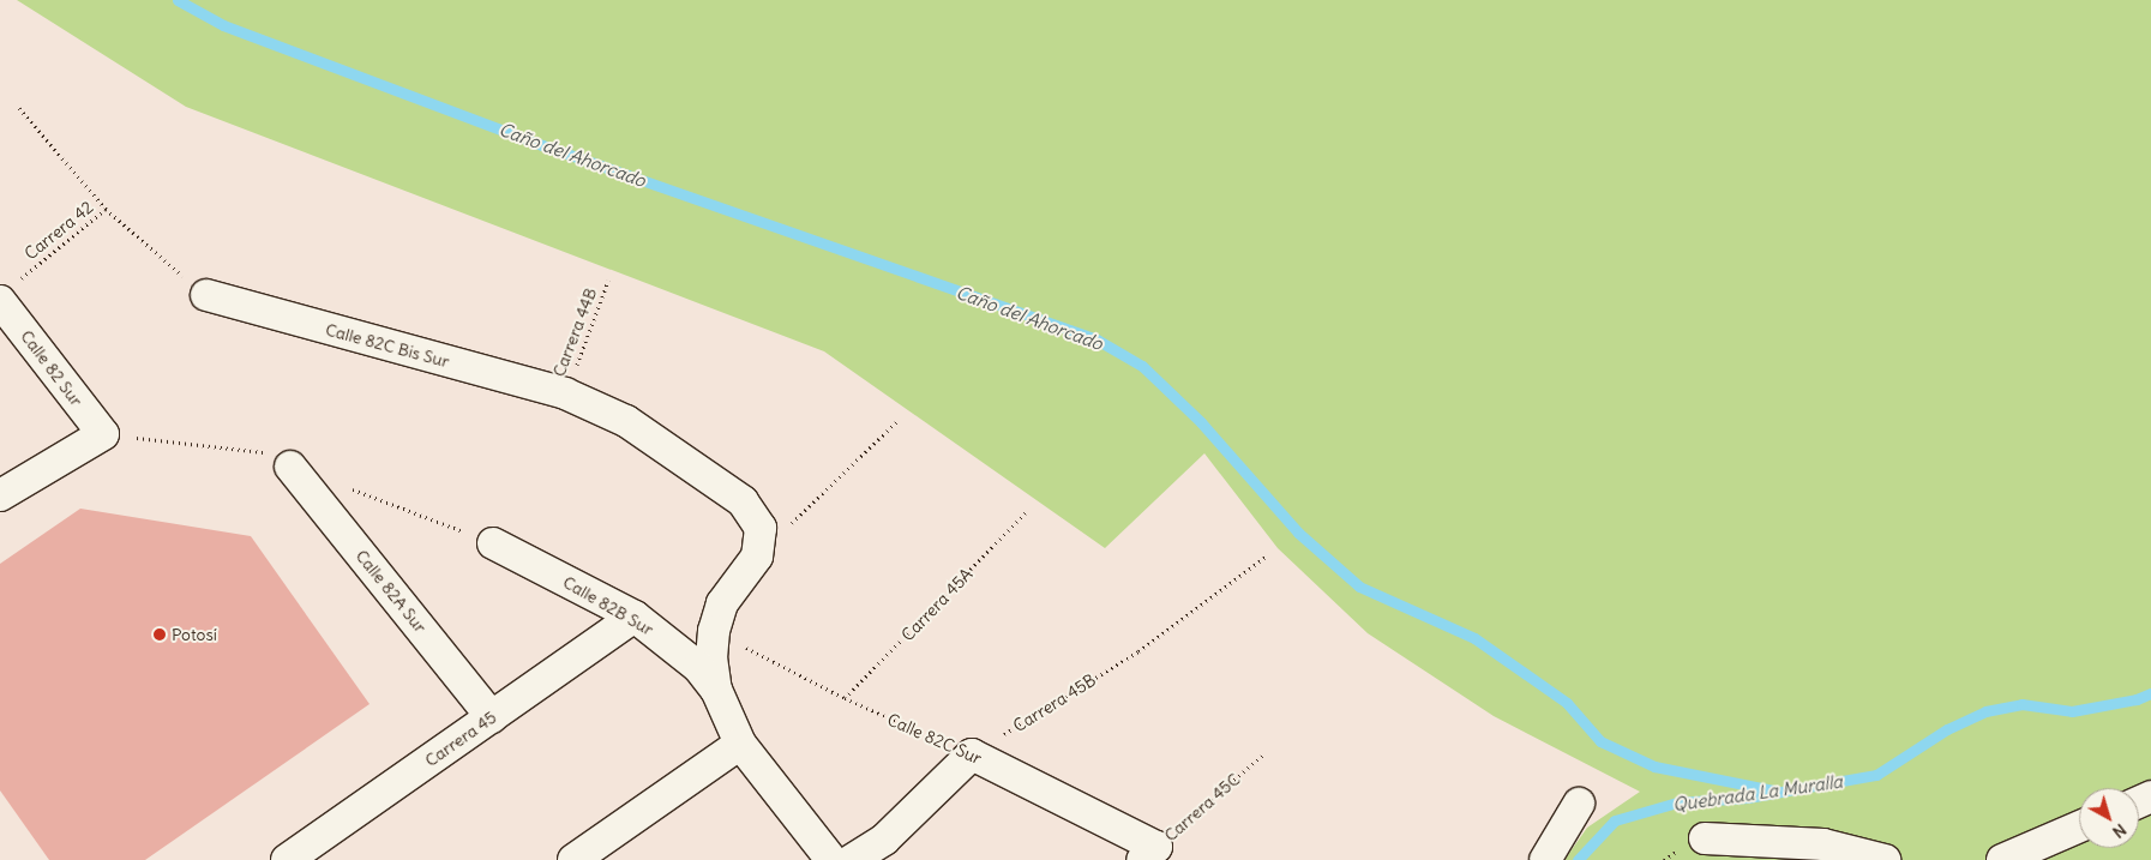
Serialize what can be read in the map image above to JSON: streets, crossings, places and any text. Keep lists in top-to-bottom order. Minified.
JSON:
{"streets":{"street":["Calle 82C Bis Sur","Calle 82 Sur","Calle 82A Sur","Calle 82B Sur","Carrera 45","Calle 82C Sur"],"path":["Carrera 42","Carrera 44B","Carrera 45A","Carrera 45B","Carrera 45C"]},"crossings":[["Carrera 42","Calle 82 Sur"],["Carrera 44B","Calle 82C Bis Sur"],["Calle 82A Sur","Carrera 45"],["Carrera 45A","Calle 82C Sur"],["Calle 82B Sur","Carrera 45"],["Carrera 45B","Calle 82C Sur"],["Calle 82C Sur","Carrera 45C"]],"water":["Caño del Ahorcado","Quebrada La Muralla"],"places":["Potosí"],"north":"bottom right"}
